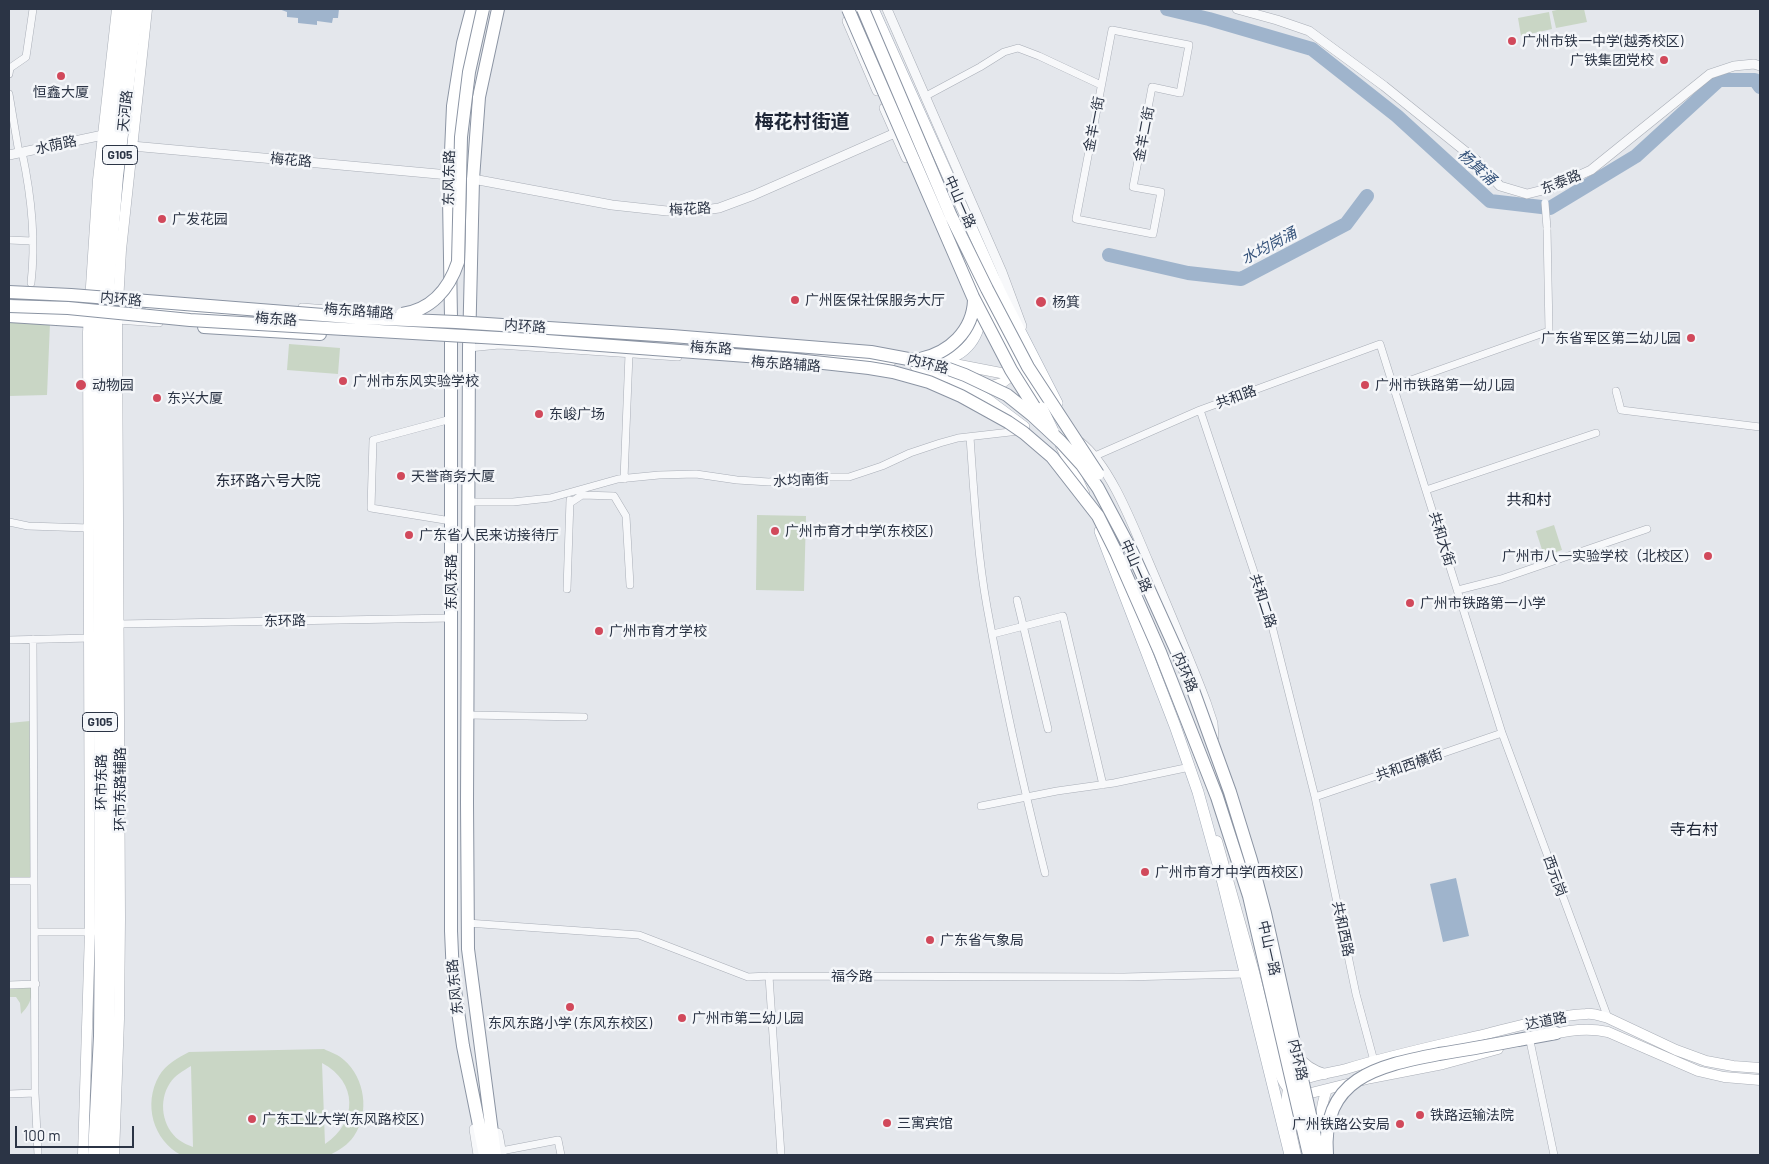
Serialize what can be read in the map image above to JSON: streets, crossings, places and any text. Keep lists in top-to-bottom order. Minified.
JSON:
{"streets":{"highway":["天河路","G105","东风东路","内环路","环市东路"],"main road":["中山一路","梅东路","环市东路辅路","达道路"],"street":["金羊一街","金羊二街","水荫路","梅花路","东泰路","梅东路辅路","共和路","水均南街","共和大街","共和二路","东环路","共和西横街","西元岗","共和西路","福今路"]},"crossings":[["天河路","梅东路"],["天河路","环市东路"],["天河路","环市东路辅路"],["金羊一街","金羊二街"],["梅花路","东风东路"],["梅花路","环市东路辅路"],["东风东路","梅东路辅路"],["东风东路","梅东路"],["东风东路","水均南街"],["东风东路","东环路"],["东风东路","福今路"],["中山一路","梅东路"],["中山一路","福今路"],["中山一路","达道路"],["梅东路辅路","梅东路"],["梅东路","环市东路"],["梅东路","环市东路辅路"],["共和路","共和大街"],["共和路","共和二路"],["共和大街","共和西横街"],["共和大街","西元岗"],["共和二路","共和西横街"],["共和二路","共和西路"],["东环路","环市东路辅路"],["共和西横街","西元岗"],["共和西横街","共和西路"],["环市东路","环市东路辅路"],["西元岗","达道路"],["共和西路","达道路"]],"districts":["梅花村街道","东环路六号大院","共和村","寺右村"],"water":["杨箕涌","水均岗涌"],"places":["广州市铁一中学(越秀校区)","广铁集团党校","恒鑫大厦","广发花园","广州医保社保服务大厅","杨箕","广东省军区第二幼儿园","广州市东风实验学校","动物园","广州市铁路第一幼儿园","东兴大厦","东峻广场","天誉商务大厦","广州市育才中学(东校区)","广东省人民来访接待厅","广州市八一实验学校（北校区）","广州市铁路第一小学","广州市育才学校","广州市育才中学(西校区)","广东省气象局","东风东路小学 (东风东校区)","广州市第二幼儿园","铁路运输法院","广东工业大学(东风路校区)","三寓宾馆","广州铁路公安局"],"scale_bar":"100 m"}
